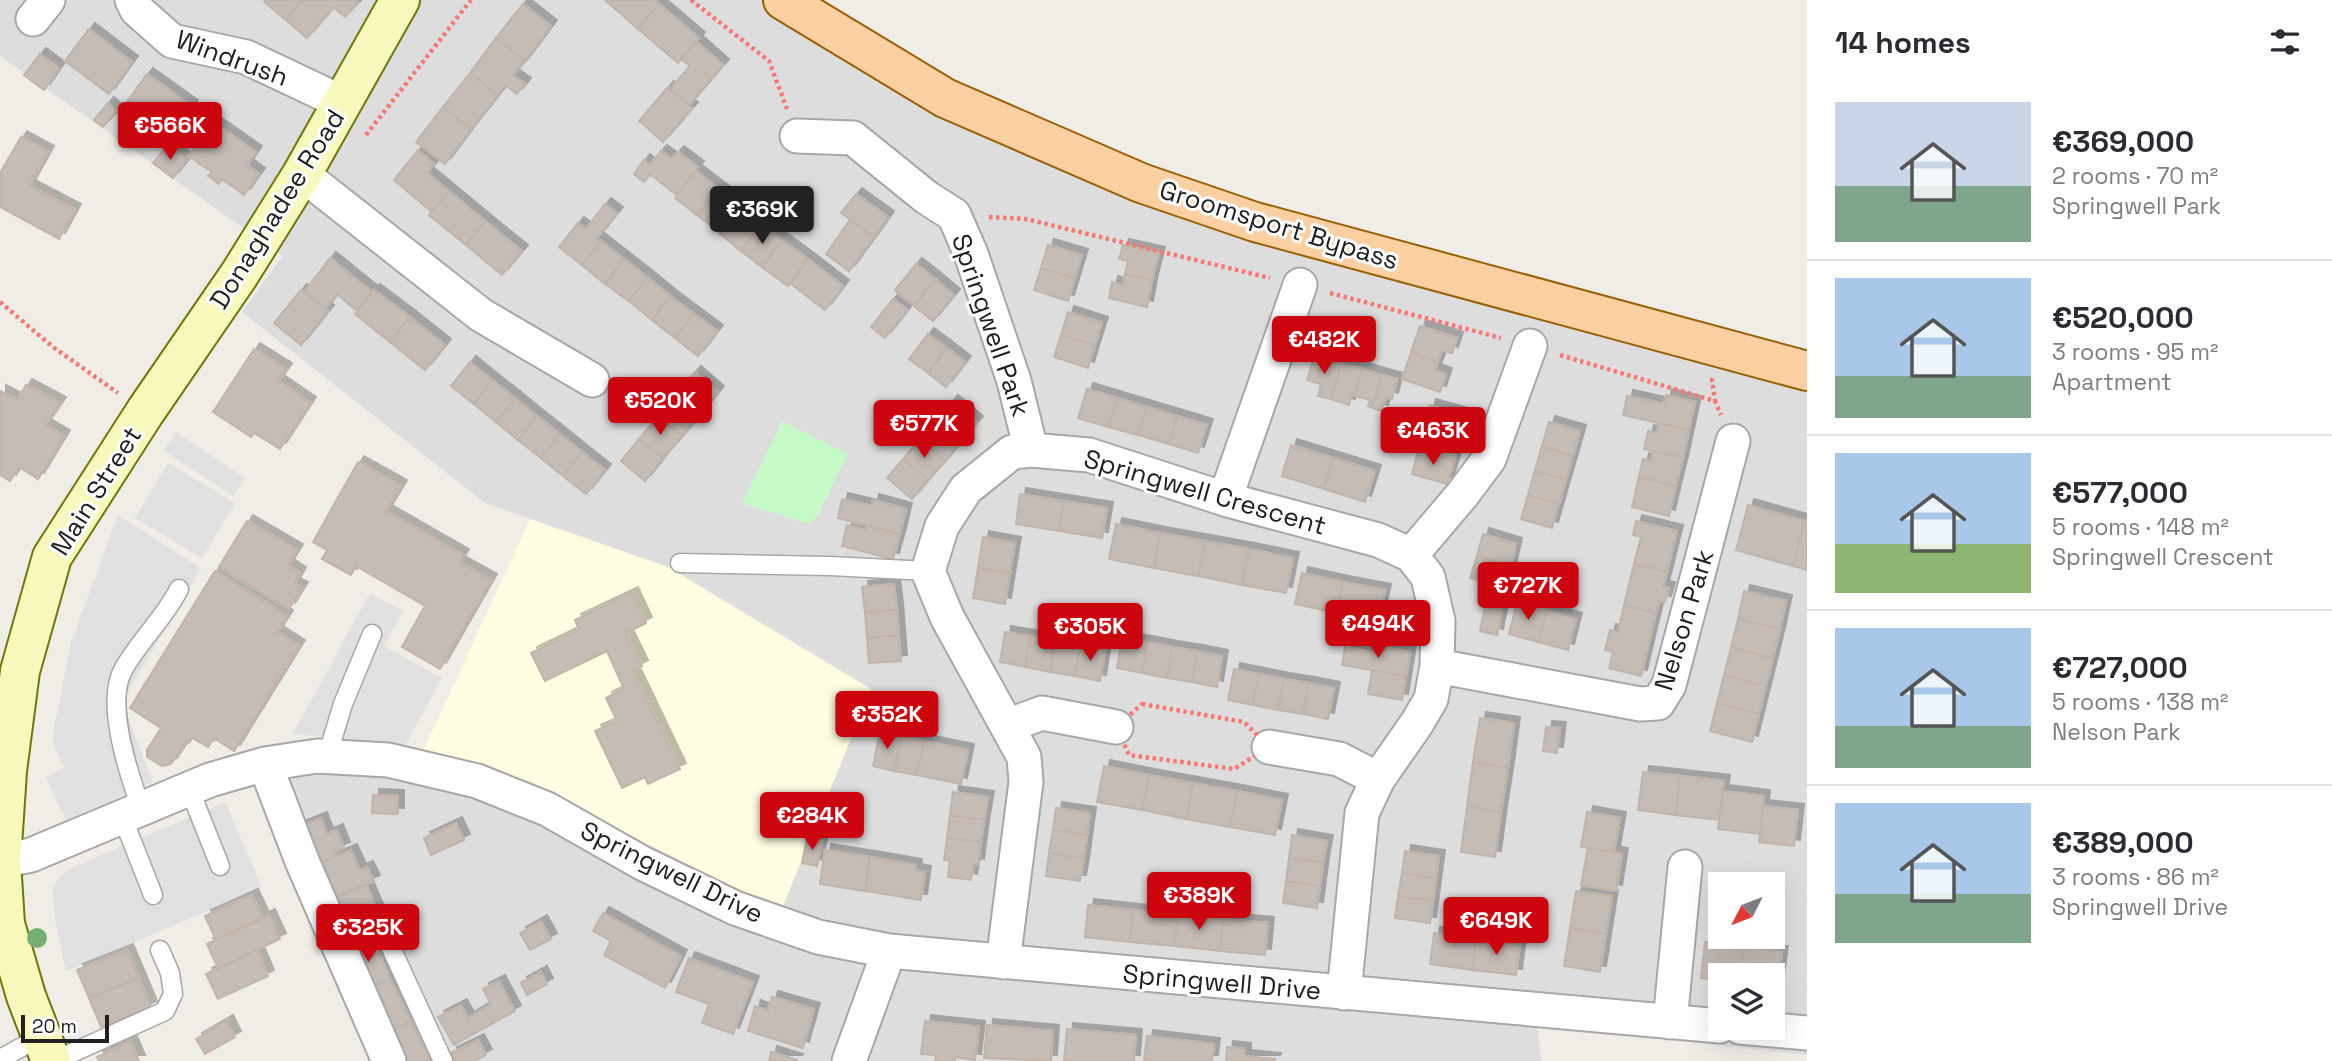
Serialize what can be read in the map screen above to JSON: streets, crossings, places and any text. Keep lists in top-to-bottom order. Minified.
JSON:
{"streets":{"main road":["Donaghadee Road","Groomsport Bypass","Main Street"],"street":["Windrush","Springwell Park","Springwell Crescent","Nelson Park","Springwell Drive"]},"crossings":[["Windrush","Donaghadee Road"],["Donaghadee Road","Main Street"],["Springwell Park","Springwell Crescent"],["Main Street","Springwell Drive"]],"scale_bar":"20 m","north":"bottom left","page":{"heading":"14 homes","list":[{"name":"€369,000","note":"2 rooms · 70 m² · Springwell Park"},{"name":"€520,000","note":"3 rooms · 95 m² · Apartment"},{"name":"€577,000","note":"5 rooms · 148 m² · Springwell Crescent"},{"name":"€727,000","note":"5 rooms · 138 m² · Nelson Park"},{"name":"€389,000","note":"3 rooms · 86 m² · Springwell Drive"}],"price":["€566K","€369K","€482K","€520K","€577K","€463K","€727K","€494K","€305K","€352K","€284K","€389K","€649K","€325K"],"scale":"20 m"}}
